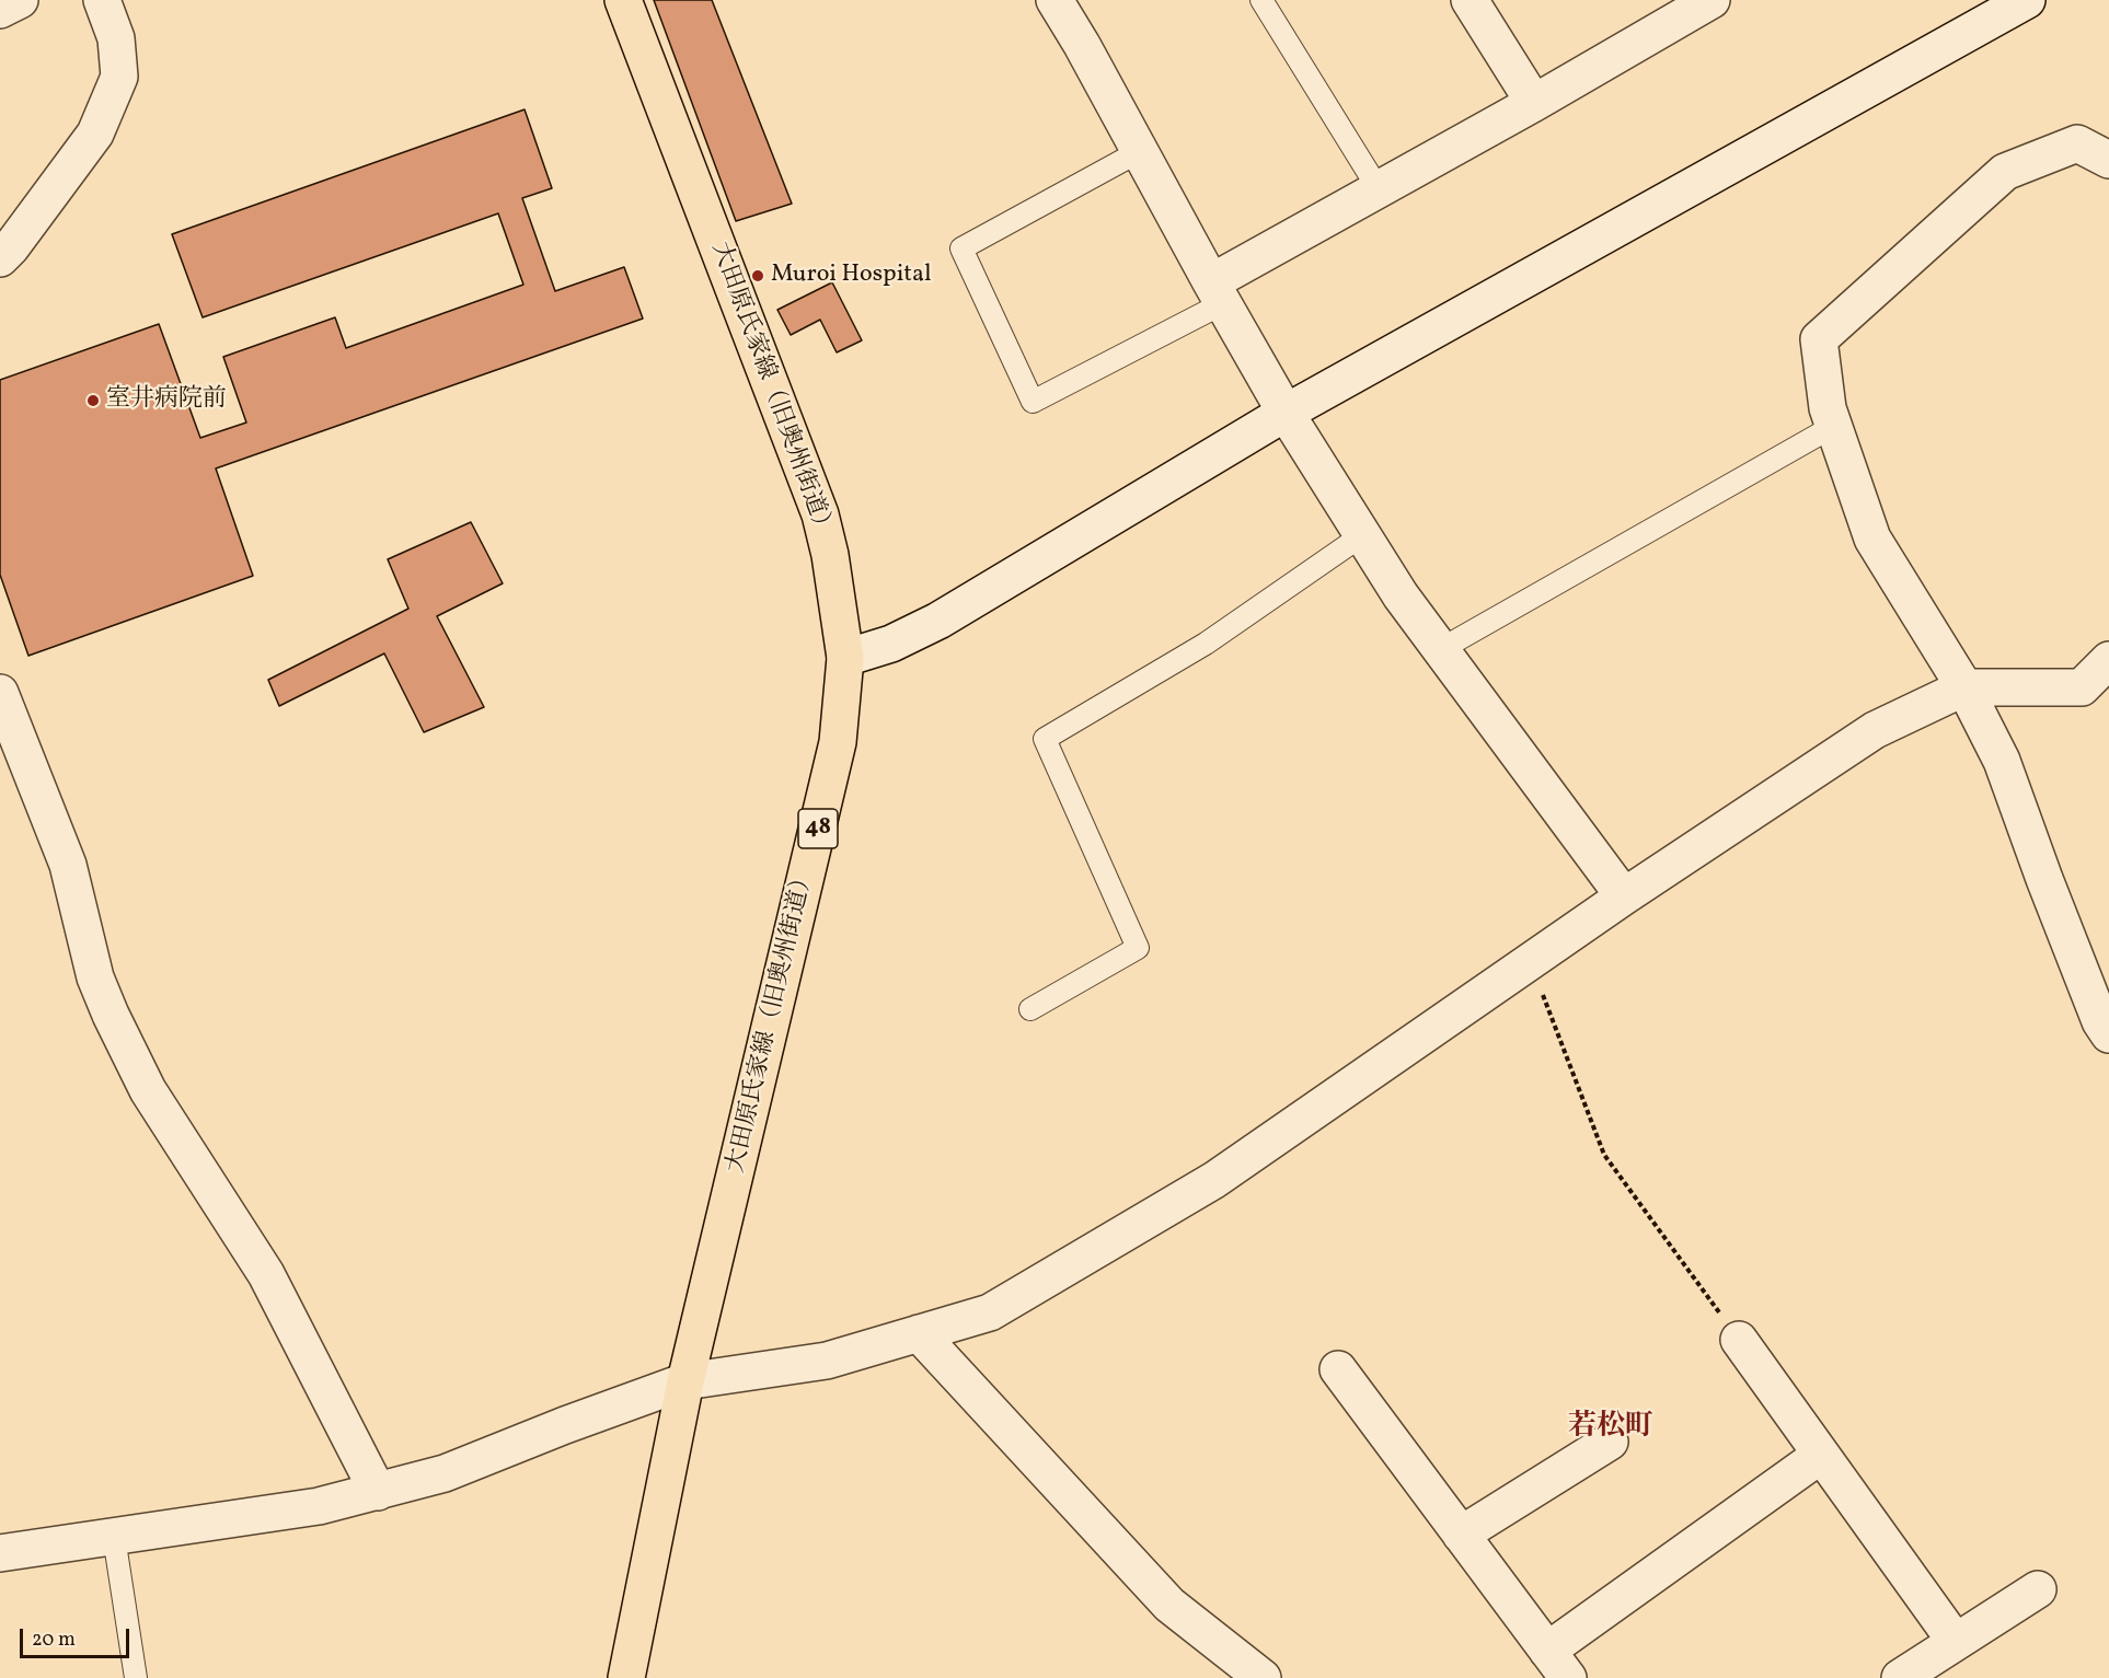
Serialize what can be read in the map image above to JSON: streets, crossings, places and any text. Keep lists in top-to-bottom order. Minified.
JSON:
{"streets":{"main road":["大田原氏家線（旧奥州街道）","48"]},"districts":["若松町"],"places":["Muroi Hospital","室井病院前"],"scale_bar":"20 m"}
